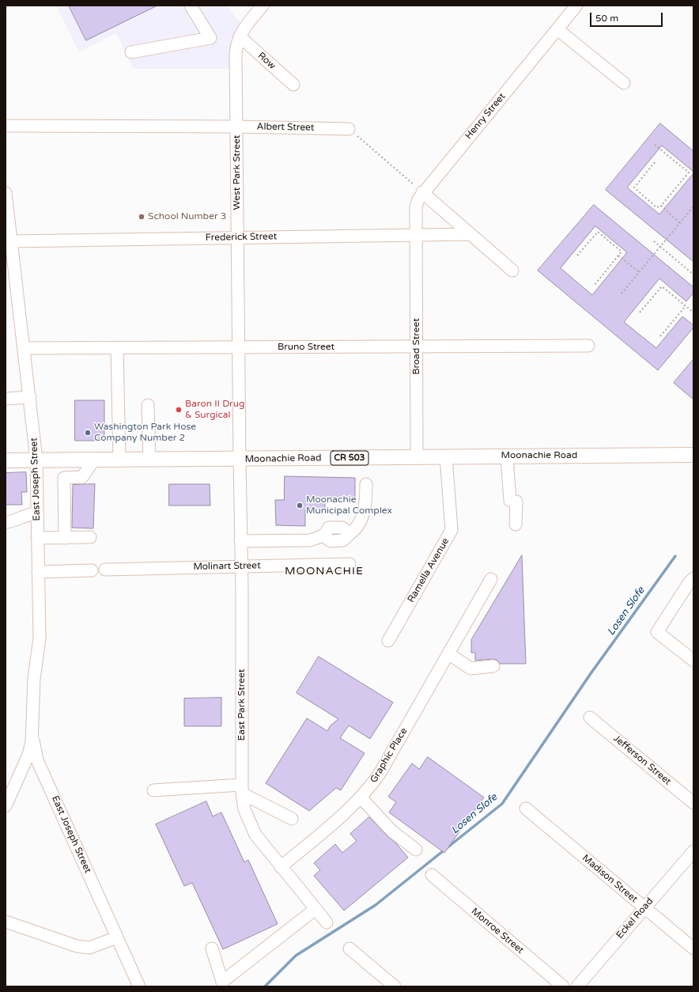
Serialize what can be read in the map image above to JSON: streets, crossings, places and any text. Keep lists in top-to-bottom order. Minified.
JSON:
{"streets":{"main road":["Moonachie Road","CR 503"],"street":["Row","Henry Street","Albert Street","West Park Street","Frederick Street","Broad Street","Bruno Street","East Joseph Street","Molinart Street","Ramella Avenue","East Park Street","Graphic Place","Jefferson Street","Madison Street","Eckel Road","Monroe Street"]},"crossings":[["Row","West Park Street"],["Henry Street","Frederick Street"],["Henry Street","Broad Street"],["Albert Street","West Park Street"],["West Park Street","Frederick Street"],["West Park Street","Bruno Street"],["West Park Street","Moonachie Road"],["West Park Street","East Park Street"],["Frederick Street","Broad Street"],["Frederick Street","East Joseph Street"],["Broad Street","Bruno Street"],["Broad Street","Moonachie Road"],["Bruno Street","East Joseph Street"],["Moonachie Road","East Joseph Street"],["Moonachie Road","Ramella Avenue"],["Moonachie Road","East Park Street"],["Molinart Street","East Park Street"],["East Park Street","Graphic Place"],["Madison Street","Eckel Road"]],"districts":["MOONACHIE"],"water":["Losen Slofe"],"places":["School Number 3","Baron II Drug & Surgical","Washington Park Hose Company Number 2","Moonachie Municipal Complex"],"scale_bar":"50 m"}
